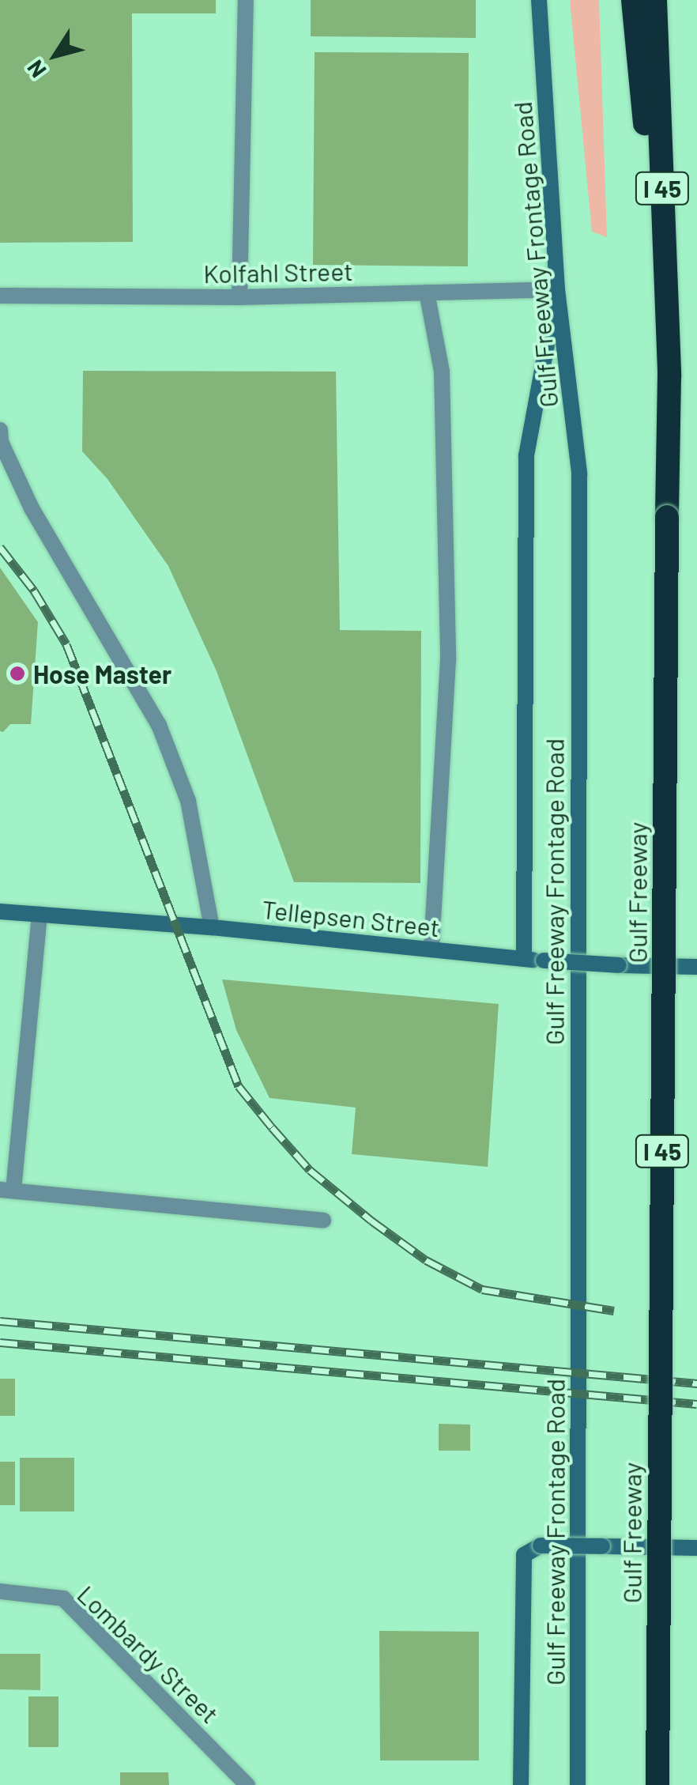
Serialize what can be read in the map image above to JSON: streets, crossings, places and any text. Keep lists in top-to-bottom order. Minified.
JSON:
{"streets":{"highway":["I 45","Gulf Freeway"],"main road":["Gulf Freeway Frontage Road","Tellepsen Street"],"street":["Kolfahl Street","Lombardy Street"]},"crossings":[["Gulf Freeway Frontage Road","Kolfahl Street"]],"places":["Hose Master"],"north":"bottom left"}
